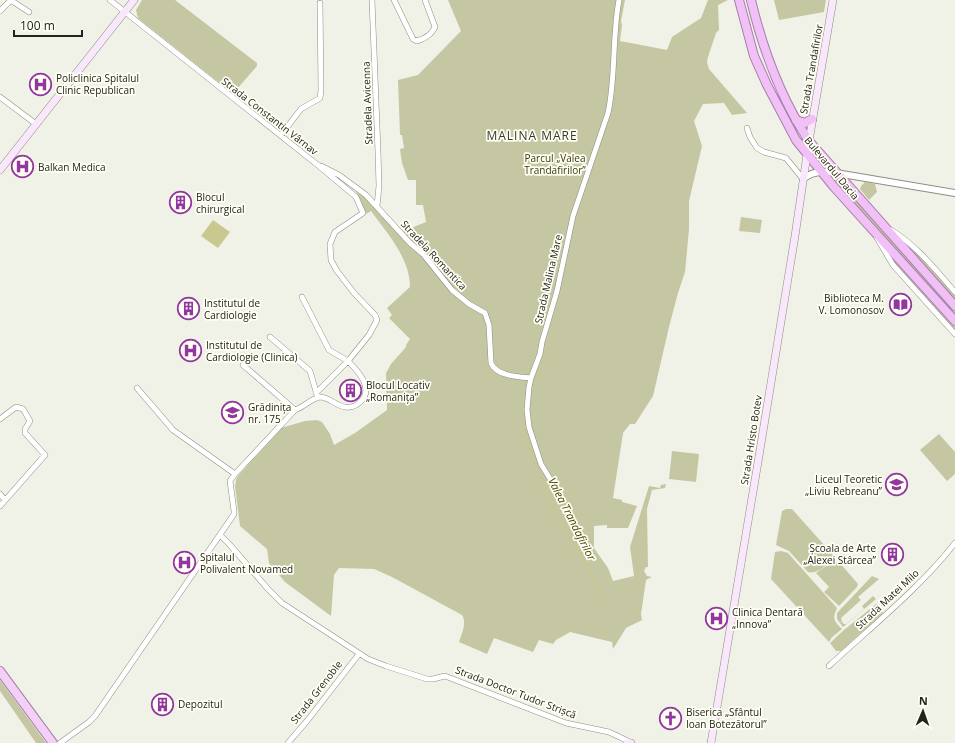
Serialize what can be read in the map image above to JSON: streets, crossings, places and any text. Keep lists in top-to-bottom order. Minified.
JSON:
{"streets":{"highway":["Bulevardul Dacia"],"main road":["Strada Trandafirilor","Strada Hristo Botev"],"street":["Stradela Avicenna","Strada Constantin Vârnav","Stradela Romantica","Strada Malina Mare","Strada Matei Milo","Strada Grenoble","Strada Doctor Tudor Strișcă"]},"crossings":[["Strada Trandafirilor","Bulevardul Dacia"],["Strada Trandafirilor","Strada Hristo Botev"],["Stradela Avicenna","Stradela Romantica"],["Strada Constantin Vârnav","Stradela Romantica"],["Bulevardul Dacia","Strada Hristo Botev"],["Stradela Romantica","Strada Malina Mare"],["Strada Grenoble","Strada Doctor Tudor Strișcă"]],"districts":["MALINA MARE"],"water":["Valea Trandafirilor"],"parks":["Parcul „Valea Trandafirilor”"],"places":{"hospital":["Policlinica Spitalul Clinic Republican","Balkan Medica","Institutul de Cardiologie (Clinica)","Spitalul Polivalent Novamed","Clinica Dentară „Innova”"],"building":["Blocul chirurgical","Institutul de Cardiologie","Blocul Locativ „Romanița”","Școala de Arte „Alexei Stârcea”","Depozitul"],"library":["Biblioteca M. V. Lomonosov"],"school or university":["Grădinița nr. 175","Liceul Teoretic „Liviu Rebreanu”"],"church":["Biserica „Sfântul Ioan Botezătorul”"]},"scale_bar":"100 m","north":"top"}
